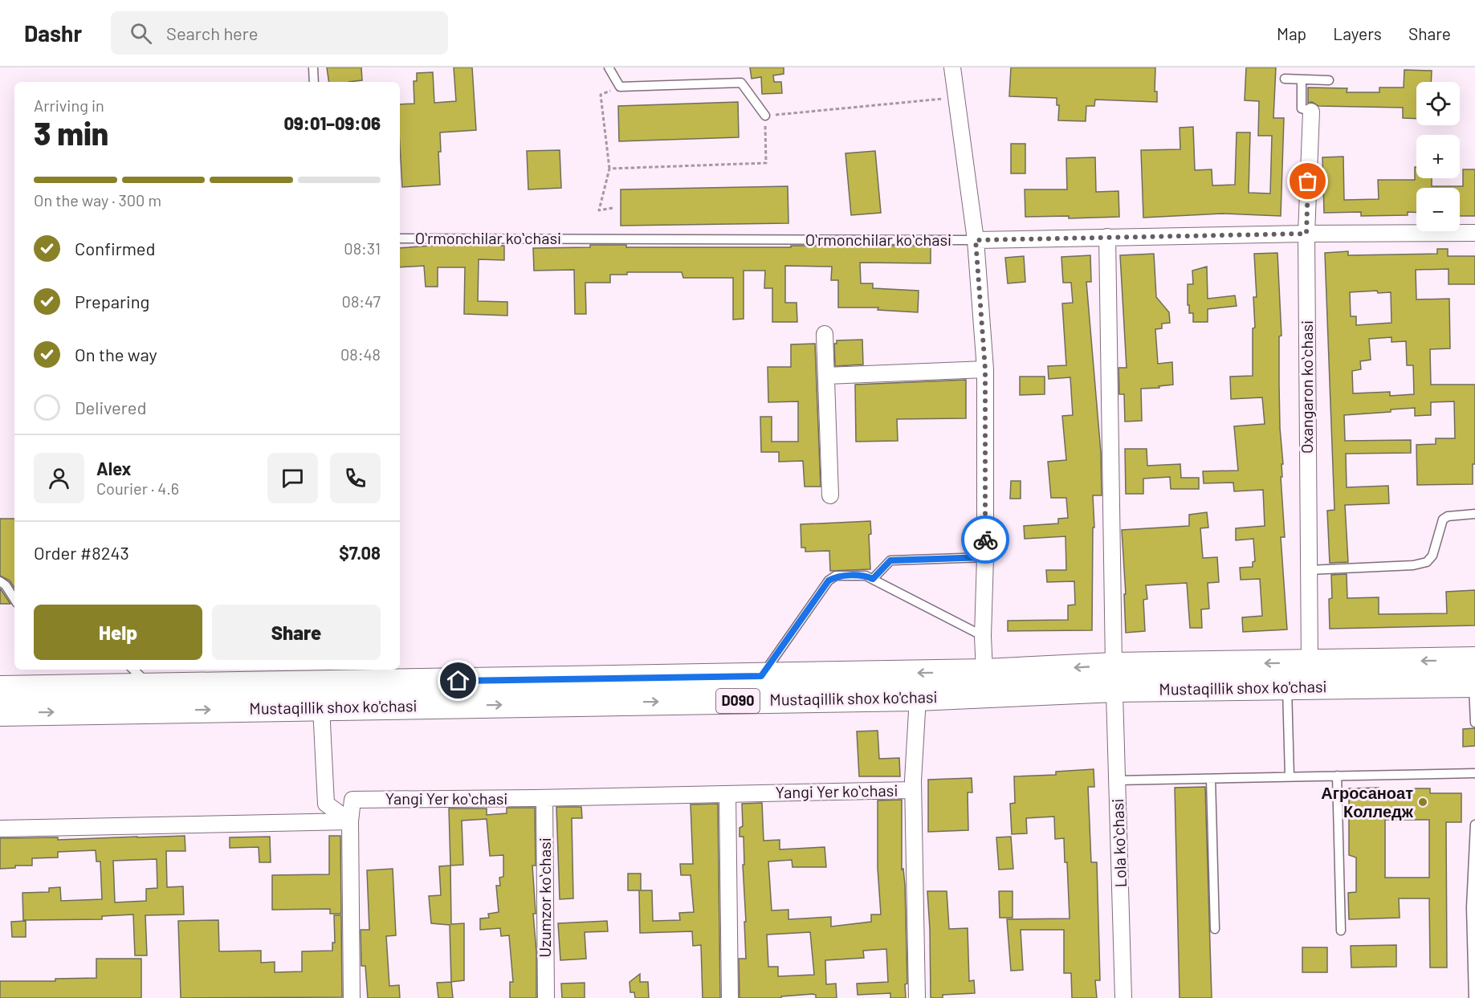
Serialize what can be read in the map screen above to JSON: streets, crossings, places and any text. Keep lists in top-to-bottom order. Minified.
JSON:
{"streets":{"main road":["Mustaqillik shox ko'chasi","D090"],"street":["Oʻrmonchilar koʻchasi","Oxangaron koʻchasi","Yangi Yer koʻchasi","Lola koʻchasi","Uzumzor koʻchasi"]},"crossings":[["Oʻrmonchilar koʻchasi","Oxangaron koʻchasi"],["Oʻrmonchilar koʻchasi","Lola koʻchasi"],["Oxangaron koʻchasi","Mustaqillik shox ko'chasi"],["Mustaqillik shox ko'chasi","Lola koʻchasi"],["Yangi Yer koʻchasi","Uzumzor koʻchasi"]],"places":["Агросаноат Колледж"],"page":{"header":"Dashr","search":"Search here","nav":["Map","Layers","Share"],"map_buttons":["+","−"],"heading":["3 min","Arriving in","09:01–09:06"],"panel":["Alex","Courier · 4.6","Order #8243","$7.08"],"bar":"On the way · 300 m","list":[["Confirmed","08:31"],["Preparing","08:47"],["On the way","08:48"],"Delivered"],"buttons":["Help","Share"]}}
